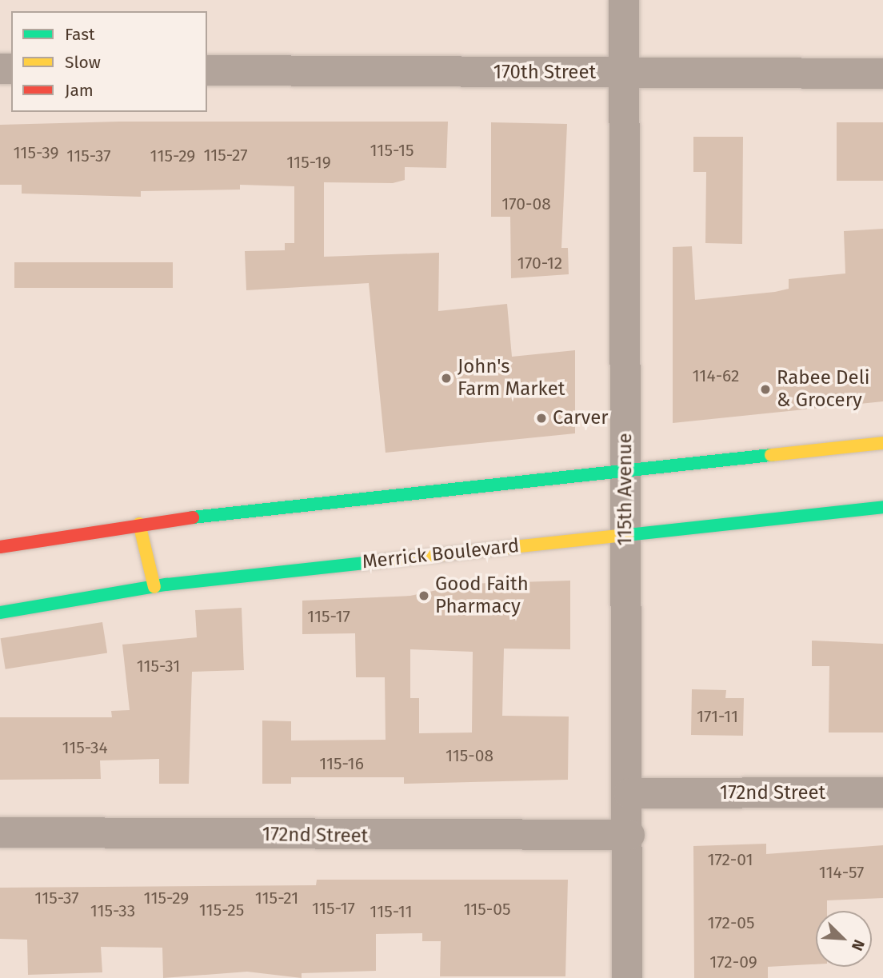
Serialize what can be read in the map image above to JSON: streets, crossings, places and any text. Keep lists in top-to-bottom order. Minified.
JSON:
{"streets":{"main road":["Merrick Boulevard"],"street":["170th Street","115th Avenue","172nd Street"]},"crossings":[["170th Street","115th Avenue"],["115th Avenue","Merrick Boulevard"],["115th Avenue","172nd Street"]],"places":["John's Farm Market","Rabee Deli & Grocery","Carver","Good Faith Pharmacy"],"house_numbers":["115-15","115-39","115-27","115-37","115-29","115-19","170-08","170-12","114-62","115-17","115-31","171-11","115-34","115-08","115-16","172-01","114-57","115-37","115-29","115-21","115-17","115-05","115-25","115-33","115-11","172-05","172-09"],"legend":["Fast","Slow","Jam"],"north":"bottom right"}
